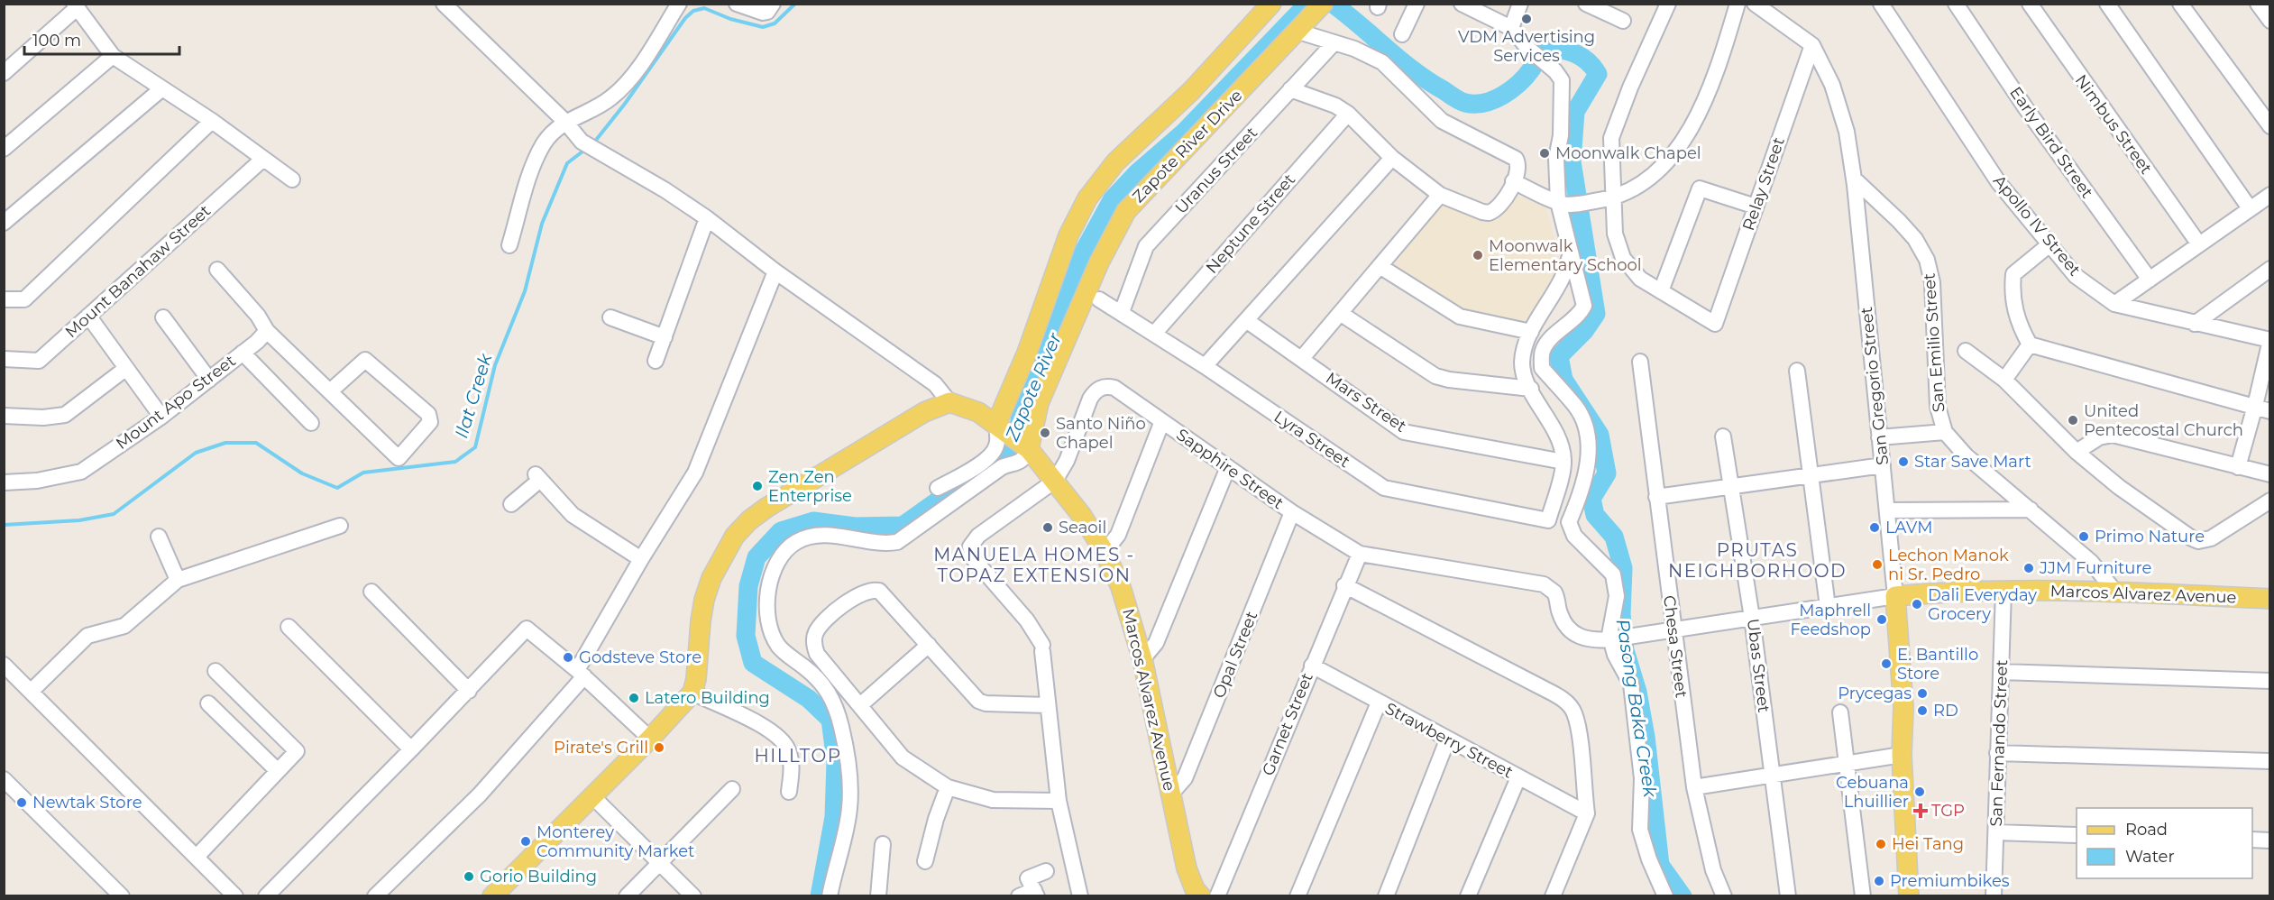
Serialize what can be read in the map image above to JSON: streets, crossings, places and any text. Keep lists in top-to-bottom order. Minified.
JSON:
{"streets":{"main road":["Zapote River Drive","Marcos Alvarez Avenue"],"street":["Nimbus Street","Early Bird Street","Uranus Street","Relay Street","Neptune Street","Apollo IV Street","Mount Banahaw Street","San Emilio Street","San Gregorio Street","Mount Apo Street","Mars Street","Lyra Street","Sapphire Street","Chesa Street","Opal Street","Ubas Street","Garnet Street","Strawberry Street","San Fernando Street"]},"crossings":[["Zapote River Drive","Marcos Alvarez Avenue"],["Uranus Street","Lyra Street"],["Relay Street","San Gregorio Street"],["Neptune Street","Lyra Street"],["San Emilio Street","San Gregorio Street"],["San Emilio Street","Marcos Alvarez Avenue"],["San Gregorio Street","Marcos Alvarez Avenue"],["Mars Street","Lyra Street"],["Sapphire Street","Marcos Alvarez Avenue"],["Sapphire Street","Opal Street"],["Sapphire Street","Garnet Street"],["Marcos Alvarez Avenue","Opal Street"],["Marcos Alvarez Avenue","San Fernando Street"],["Garnet Street","Strawberry Street"]],"districts":["PRUTAS NEIGHBORHOOD","MANUELA HOMES - TOPAZ EXTENSION","HILLTOP"],"water":["Zapote River","Ilat Creek","Pasong Baka Creek"],"places":{"other":["VDM Advertising Services","Moonwalk Chapel","Moonwalk Elementary School","United Pentecostal Church","Santo Niño Chapel","Star Save Mart","Zen Zen Enterprise","Seaoil","LAVM","Primo Nature","Lechon Manok ni Sr. Pedro","JJM Furniture","Dali Everyday Grocery","Maphrell Feedshop","Godsteve Store","E. Bantillo Store","Prycegas","Latero Building","RD","Pirate's Grill","Cebuana Lhuillier","Newtak Store","Monterey Community Market","Hei Tang","Gorio Building","Premiumbikes"],"health":["TGP"]},"legend":["Road","Water"],"scale_bar":"100 m"}
